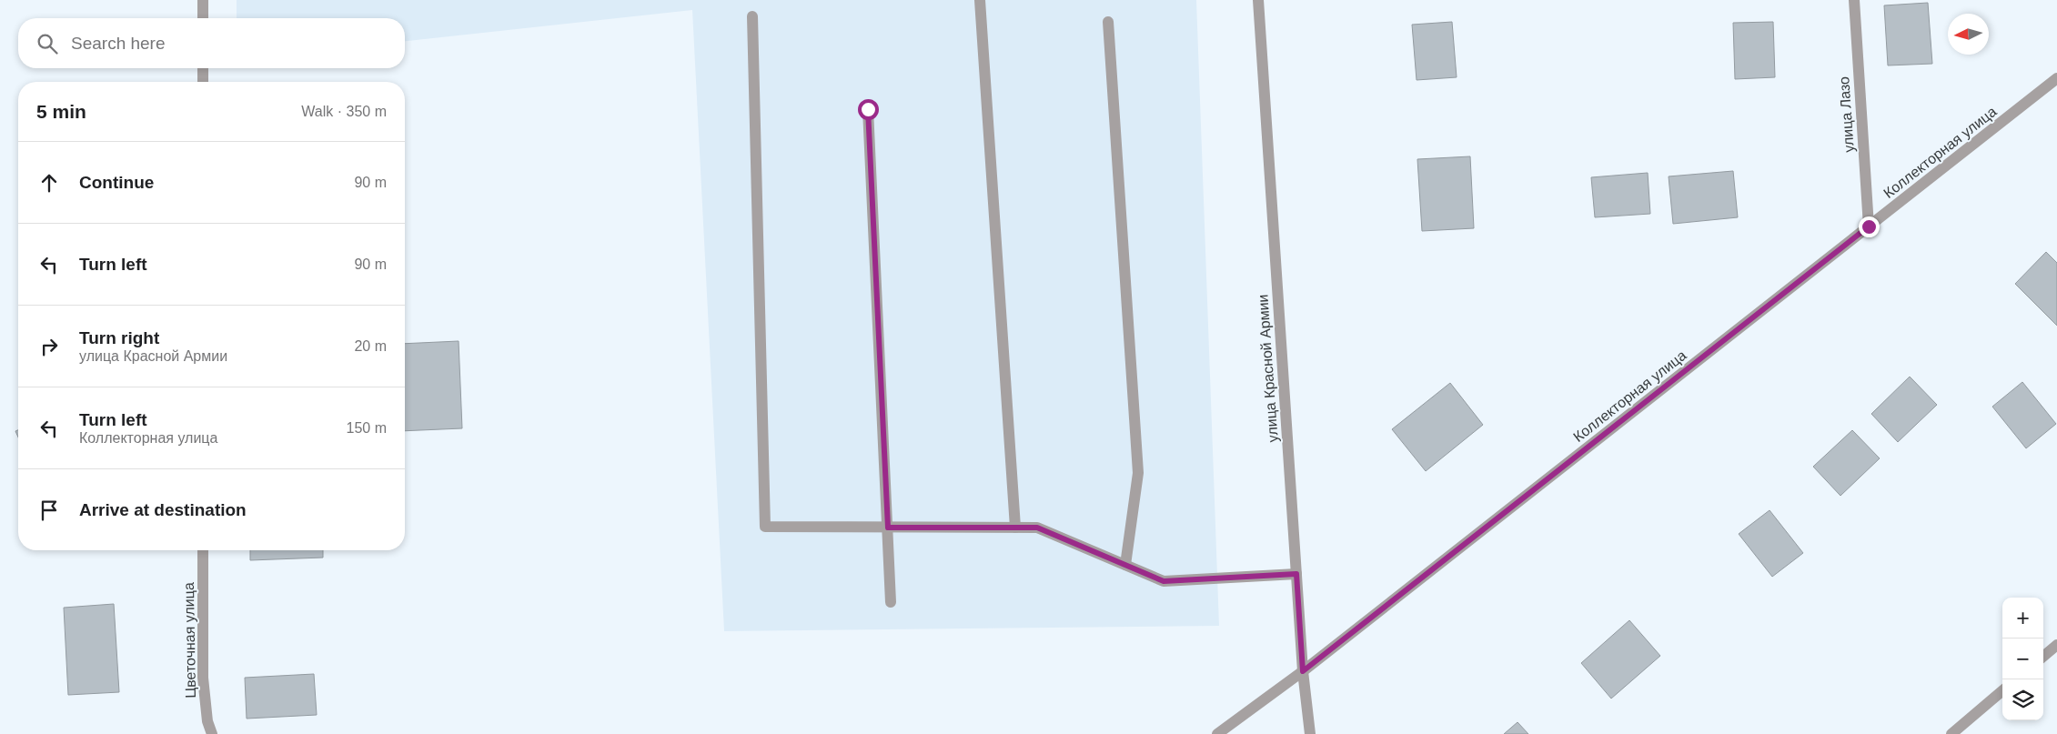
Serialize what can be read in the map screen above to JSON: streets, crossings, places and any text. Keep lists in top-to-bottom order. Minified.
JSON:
{"streets":{"street":["улица Лазо","Коллекторная улица","улица Красной Армии","Цветочная улица"]},"crossings":[["улица Лазо","Коллекторная улица"],["Коллекторная улица","улица Красной Армии"]],"north":"left","page":{"search":"Search here","heading":["5 min","Walk · 350 m"],"list":[["Continue","90 m"],["Turn left","90 m"],["Turn right","улица Красной Армии","20 m"],["Turn left","Коллекторная улица","150 m"],"Arrive at destination"],"map_buttons":["+","−"]}}
